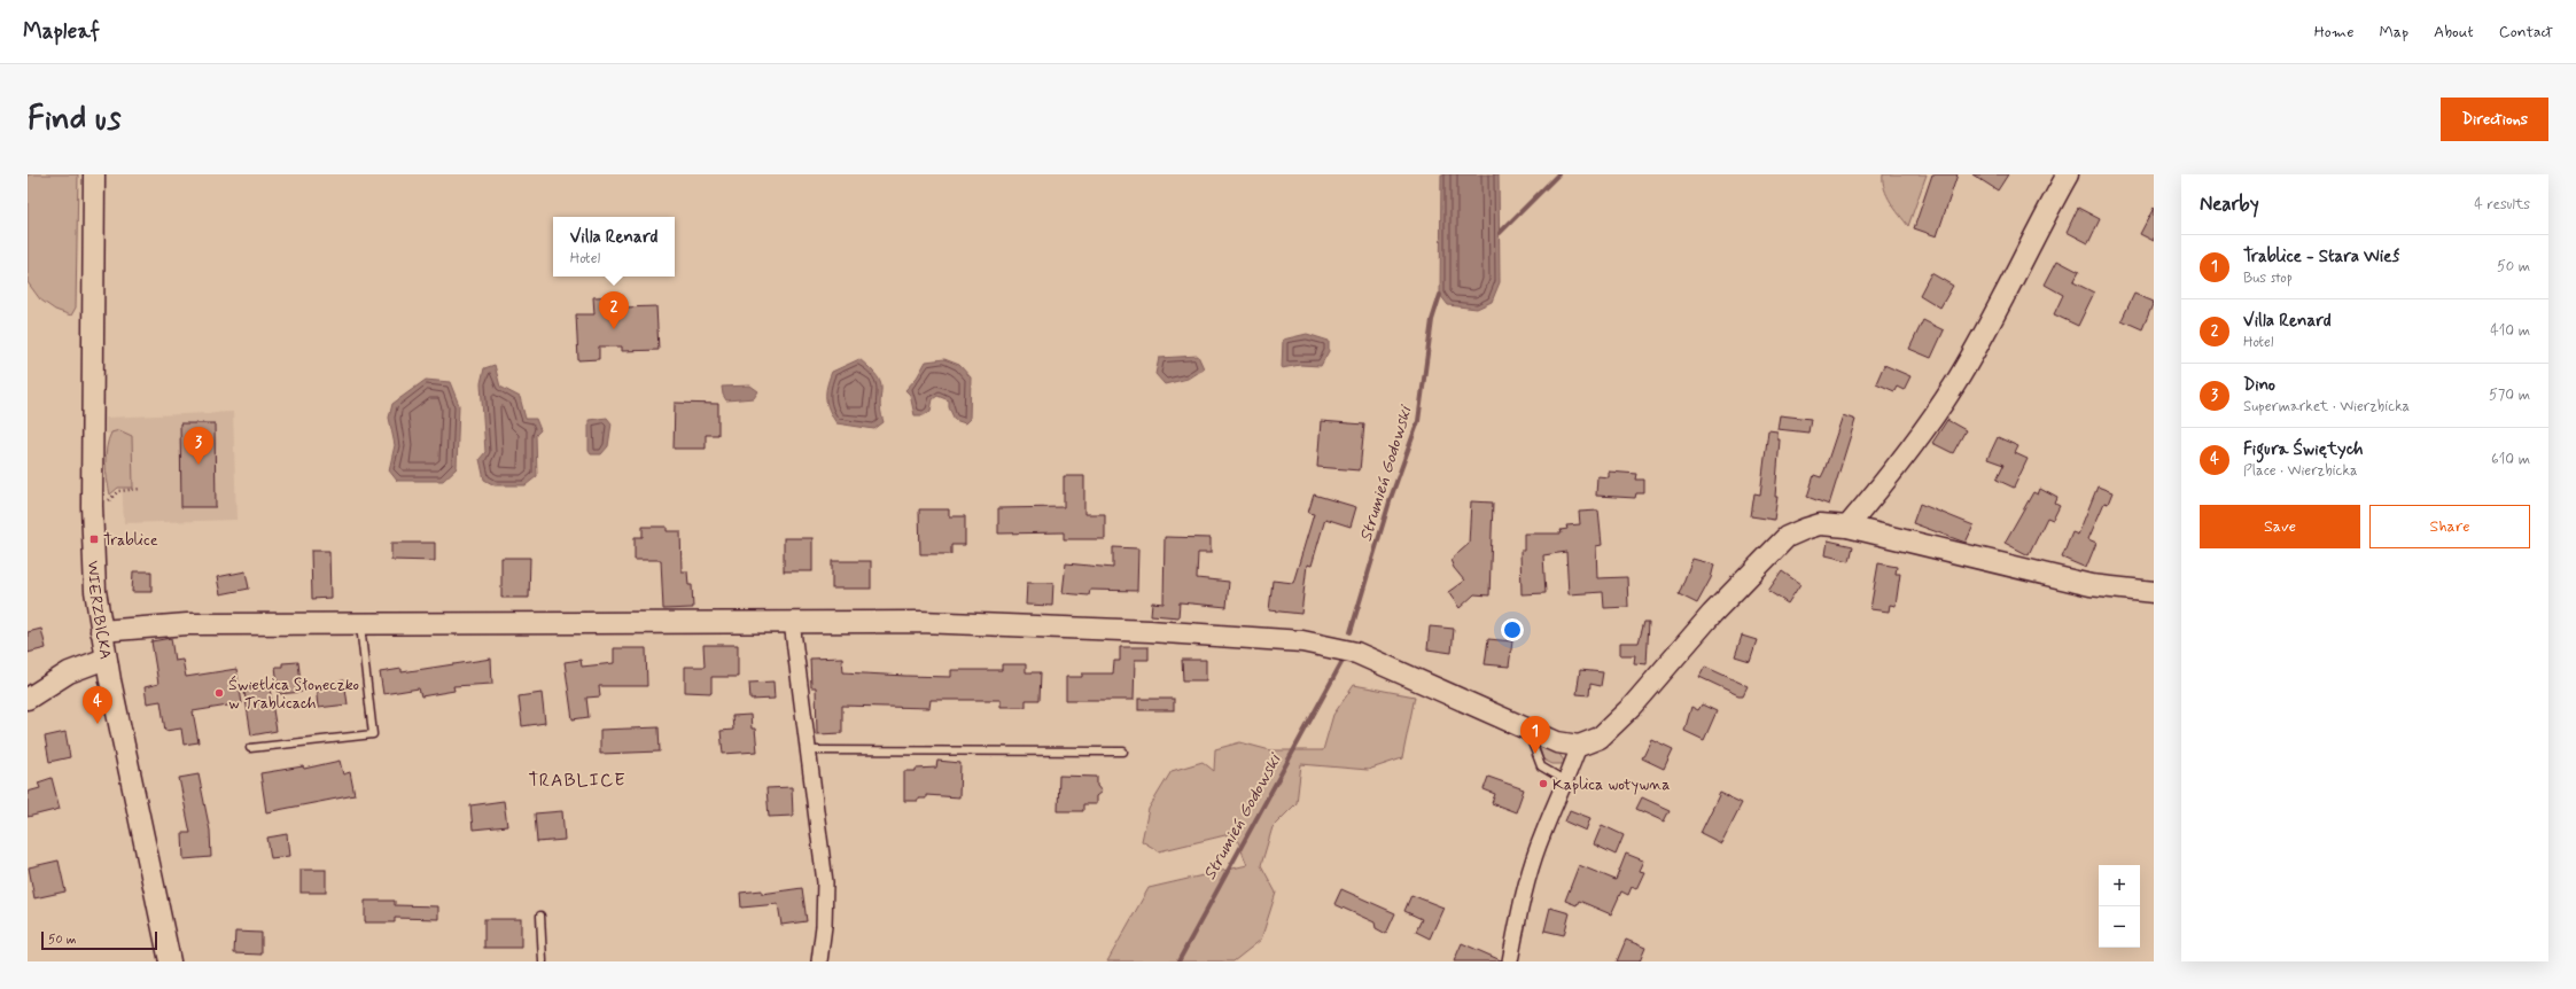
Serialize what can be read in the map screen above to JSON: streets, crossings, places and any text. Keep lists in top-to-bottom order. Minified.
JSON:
{"streets":{"street":["WIERZBICKA"]},"districts":["TRABLICE"],"water":["Strumień Godowski"],"places":{"transit":["Trablice"],"other":["Świetlica Słoneczko w Trablicach","Kaplica wotywna"]},"scale_bar":"50 m","page":{"header":"Mapleaf","nav":["Home","Map","About","Contact"],"buttons":["Directions",["Save","Share"]],"title":"Find us","heading":["Nearby","4 results"],"popup":["Villa Renard","Hotel"],"list":[{"mark":"1","name":"Trablice - Stara Wieś","note":"Bus stop","value":"50 m"},{"mark":"2","name":"Villa Renard","note":"Hotel","value":"410 m"},{"mark":"3","name":"Dino","note":"Supermarket · Wierzbicka","value":"570 m"},{"mark":"4","name":"Figura Świętych","note":"Place · Wierzbicka","value":"610 m"}],"pins":["2","3","4","1"],"map_buttons":["+","−"],"scale":"50 m"}}
